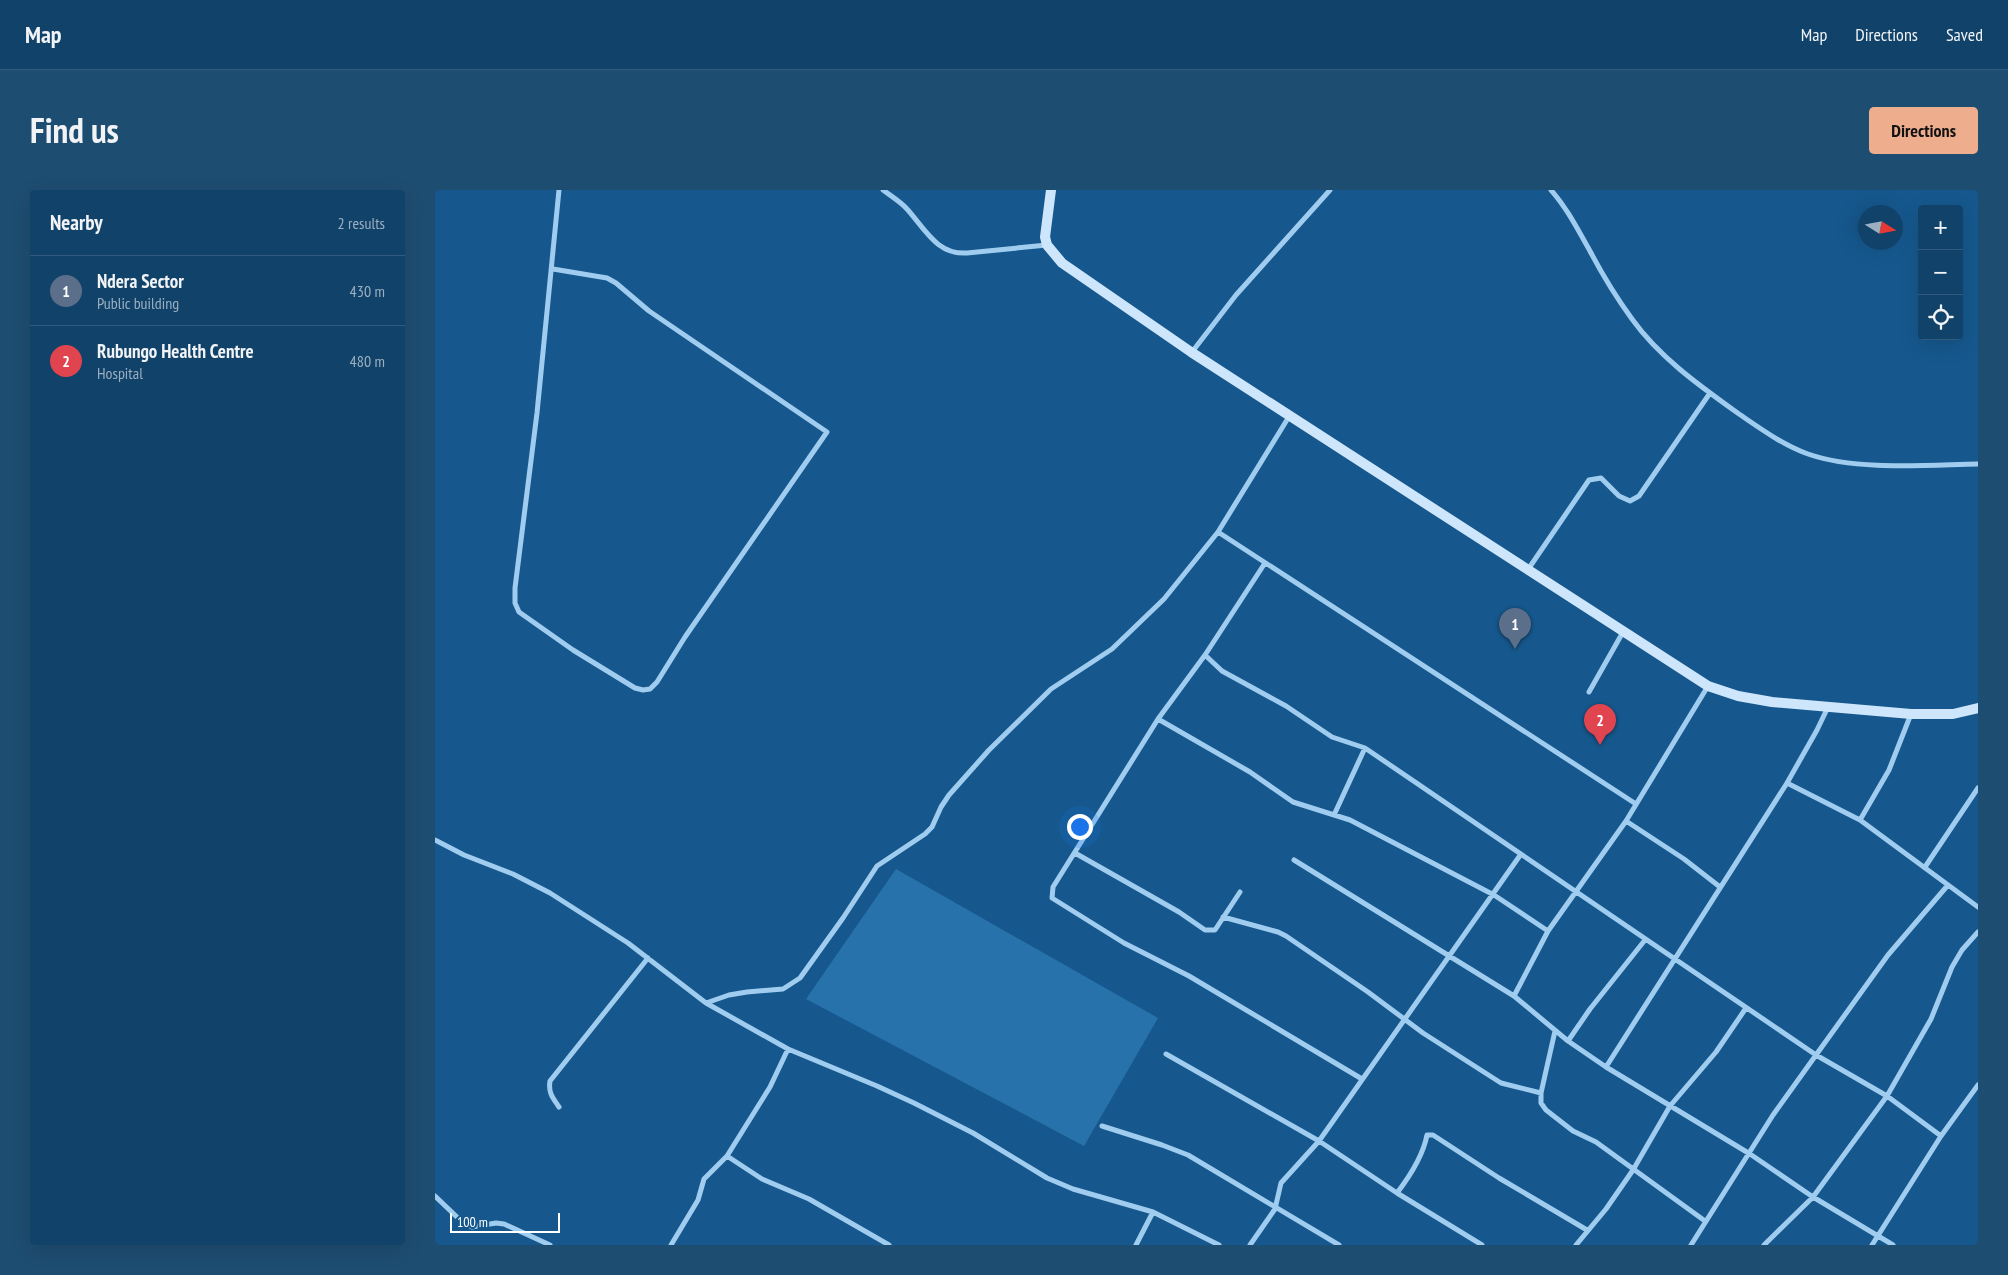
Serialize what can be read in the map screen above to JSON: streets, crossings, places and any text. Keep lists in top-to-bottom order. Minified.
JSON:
{"scale_bar":"100 m","north":"right","page":{"header":"Map","nav":["Map","Directions","Saved"],"title":"Find us","buttons":"Directions","heading":["Nearby","2 results"],"map_buttons":["+","−"],"list":[{"mark":"1","name":"Ndera Sector","note":"Public building","value":"430 m"},{"mark":"2","name":"Rubungo Health Centre","note":"Hospital","value":"480 m"}],"pins":["1","2"],"scale":"100 m"}}
